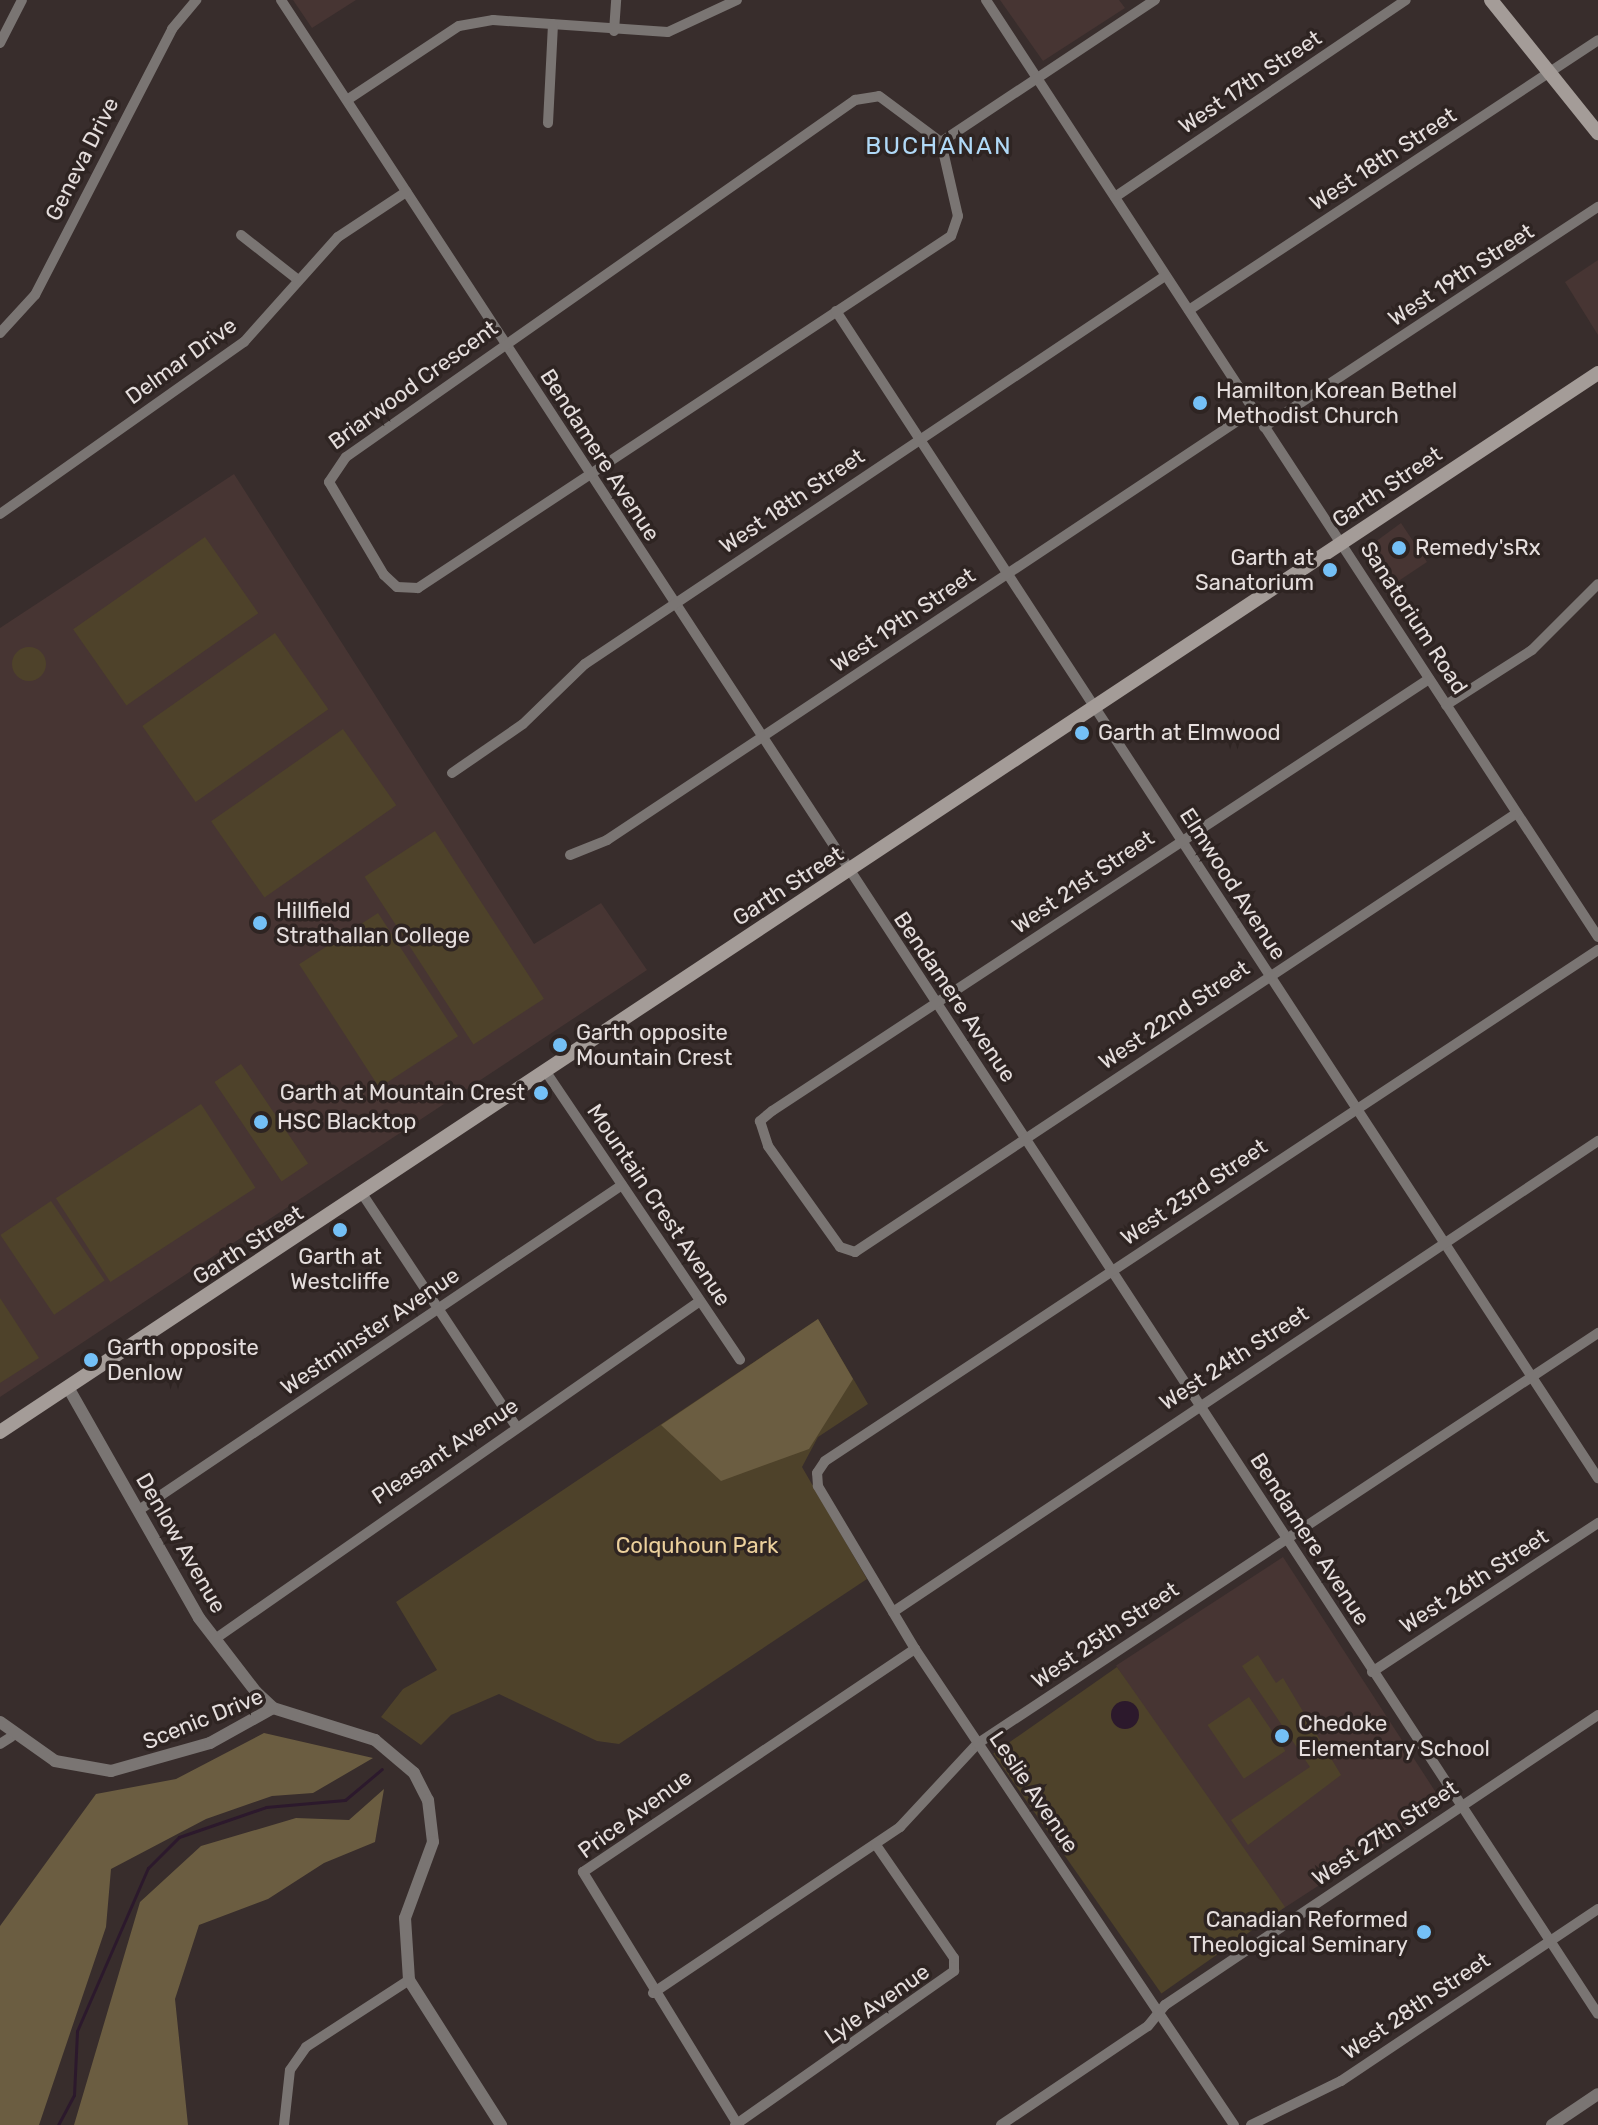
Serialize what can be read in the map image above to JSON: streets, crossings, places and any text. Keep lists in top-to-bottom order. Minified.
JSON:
{"streets":{"main road":["Garth Street"],"street":["West 17th Street","Geneva Drive","West 18th Street","West 19th Street","Delmar Drive","Briarwood Crescent","Bendamere Avenue","Sanatorium Road","West 21st Street","Elmwood Avenue","West 22nd Street","West 23rd Street","Mountain Crest Avenue","Westminster Avenue","West 24th Street","Pleasant Avenue","Denlow Avenue","West 26th Street","West 25th Street","Scenic Drive","Leslie Avenue","Price Avenue","West 27th Street","Lyle Avenue","West 28th Street"]},"crossings":[["West 17th Street","Sanatorium Road"],["West 18th Street","Bendamere Avenue"],["West 18th Street","Sanatorium Road"],["West 18th Street","Elmwood Avenue"],["West 19th Street","Bendamere Avenue"],["West 19th Street","Sanatorium Road"],["West 19th Street","Elmwood Avenue"],["Delmar Drive","Bendamere Avenue"],["Briarwood Crescent","Bendamere Avenue"],["Briarwood Crescent","Elmwood Avenue"],["Bendamere Avenue","Garth Street"],["Bendamere Avenue","West 21st Street"],["Bendamere Avenue","West 22nd Street"],["Bendamere Avenue","West 23rd Street"],["Bendamere Avenue","West 24th Street"],["Bendamere Avenue","West 26th Street"],["Bendamere Avenue","West 25th Street"],["Bendamere Avenue","West 27th Street"],["Bendamere Avenue","West 28th Street"],["Garth Street","Sanatorium Road"],["Garth Street","Elmwood Avenue"],["Garth Street","Mountain Crest Avenue"],["Garth Street","Denlow Avenue"],["Sanatorium Road","West 21st Street"],["Sanatorium Road","West 22nd Street"],["West 21st Street","Elmwood Avenue"],["West 21st Street","West 22nd Street"],["Elmwood Avenue","West 22nd Street"],["Elmwood Avenue","West 23rd Street"],["Elmwood Avenue","West 24th Street"],["Elmwood Avenue","West 25th Street"],["West 23rd Street","Leslie Avenue"],["Mountain Crest Avenue","Westminster Avenue"],["Mountain Crest Avenue","Pleasant Avenue"],["Westminster Avenue","Denlow Avenue"],["West 24th Street","Leslie Avenue"],["Pleasant Avenue","Denlow Avenue"],["Denlow Avenue","Scenic Drive"],["West 25th Street","Leslie Avenue"],["West 25th Street","Price Avenue"],["West 25th Street","Lyle Avenue"],["Leslie Avenue","Price Avenue"],["Leslie Avenue","West 27th Street"],["Price Avenue","Lyle Avenue"]],"districts":["BUCHANAN"],"parks":["Colquhoun Park"],"places":["Hamilton Korean Bethel Methodist Church","Remedy'sRx","Garth at Sanatorium","Garth at Elmwood","Hillfield Strathallan College","Garth opposite Mountain Crest","Garth at Mountain Crest","HSC Blacktop","Garth at Westcliffe","Garth opposite Denlow","Chedoke Elementary School","Canadian Reformed Theological Seminary"]}
